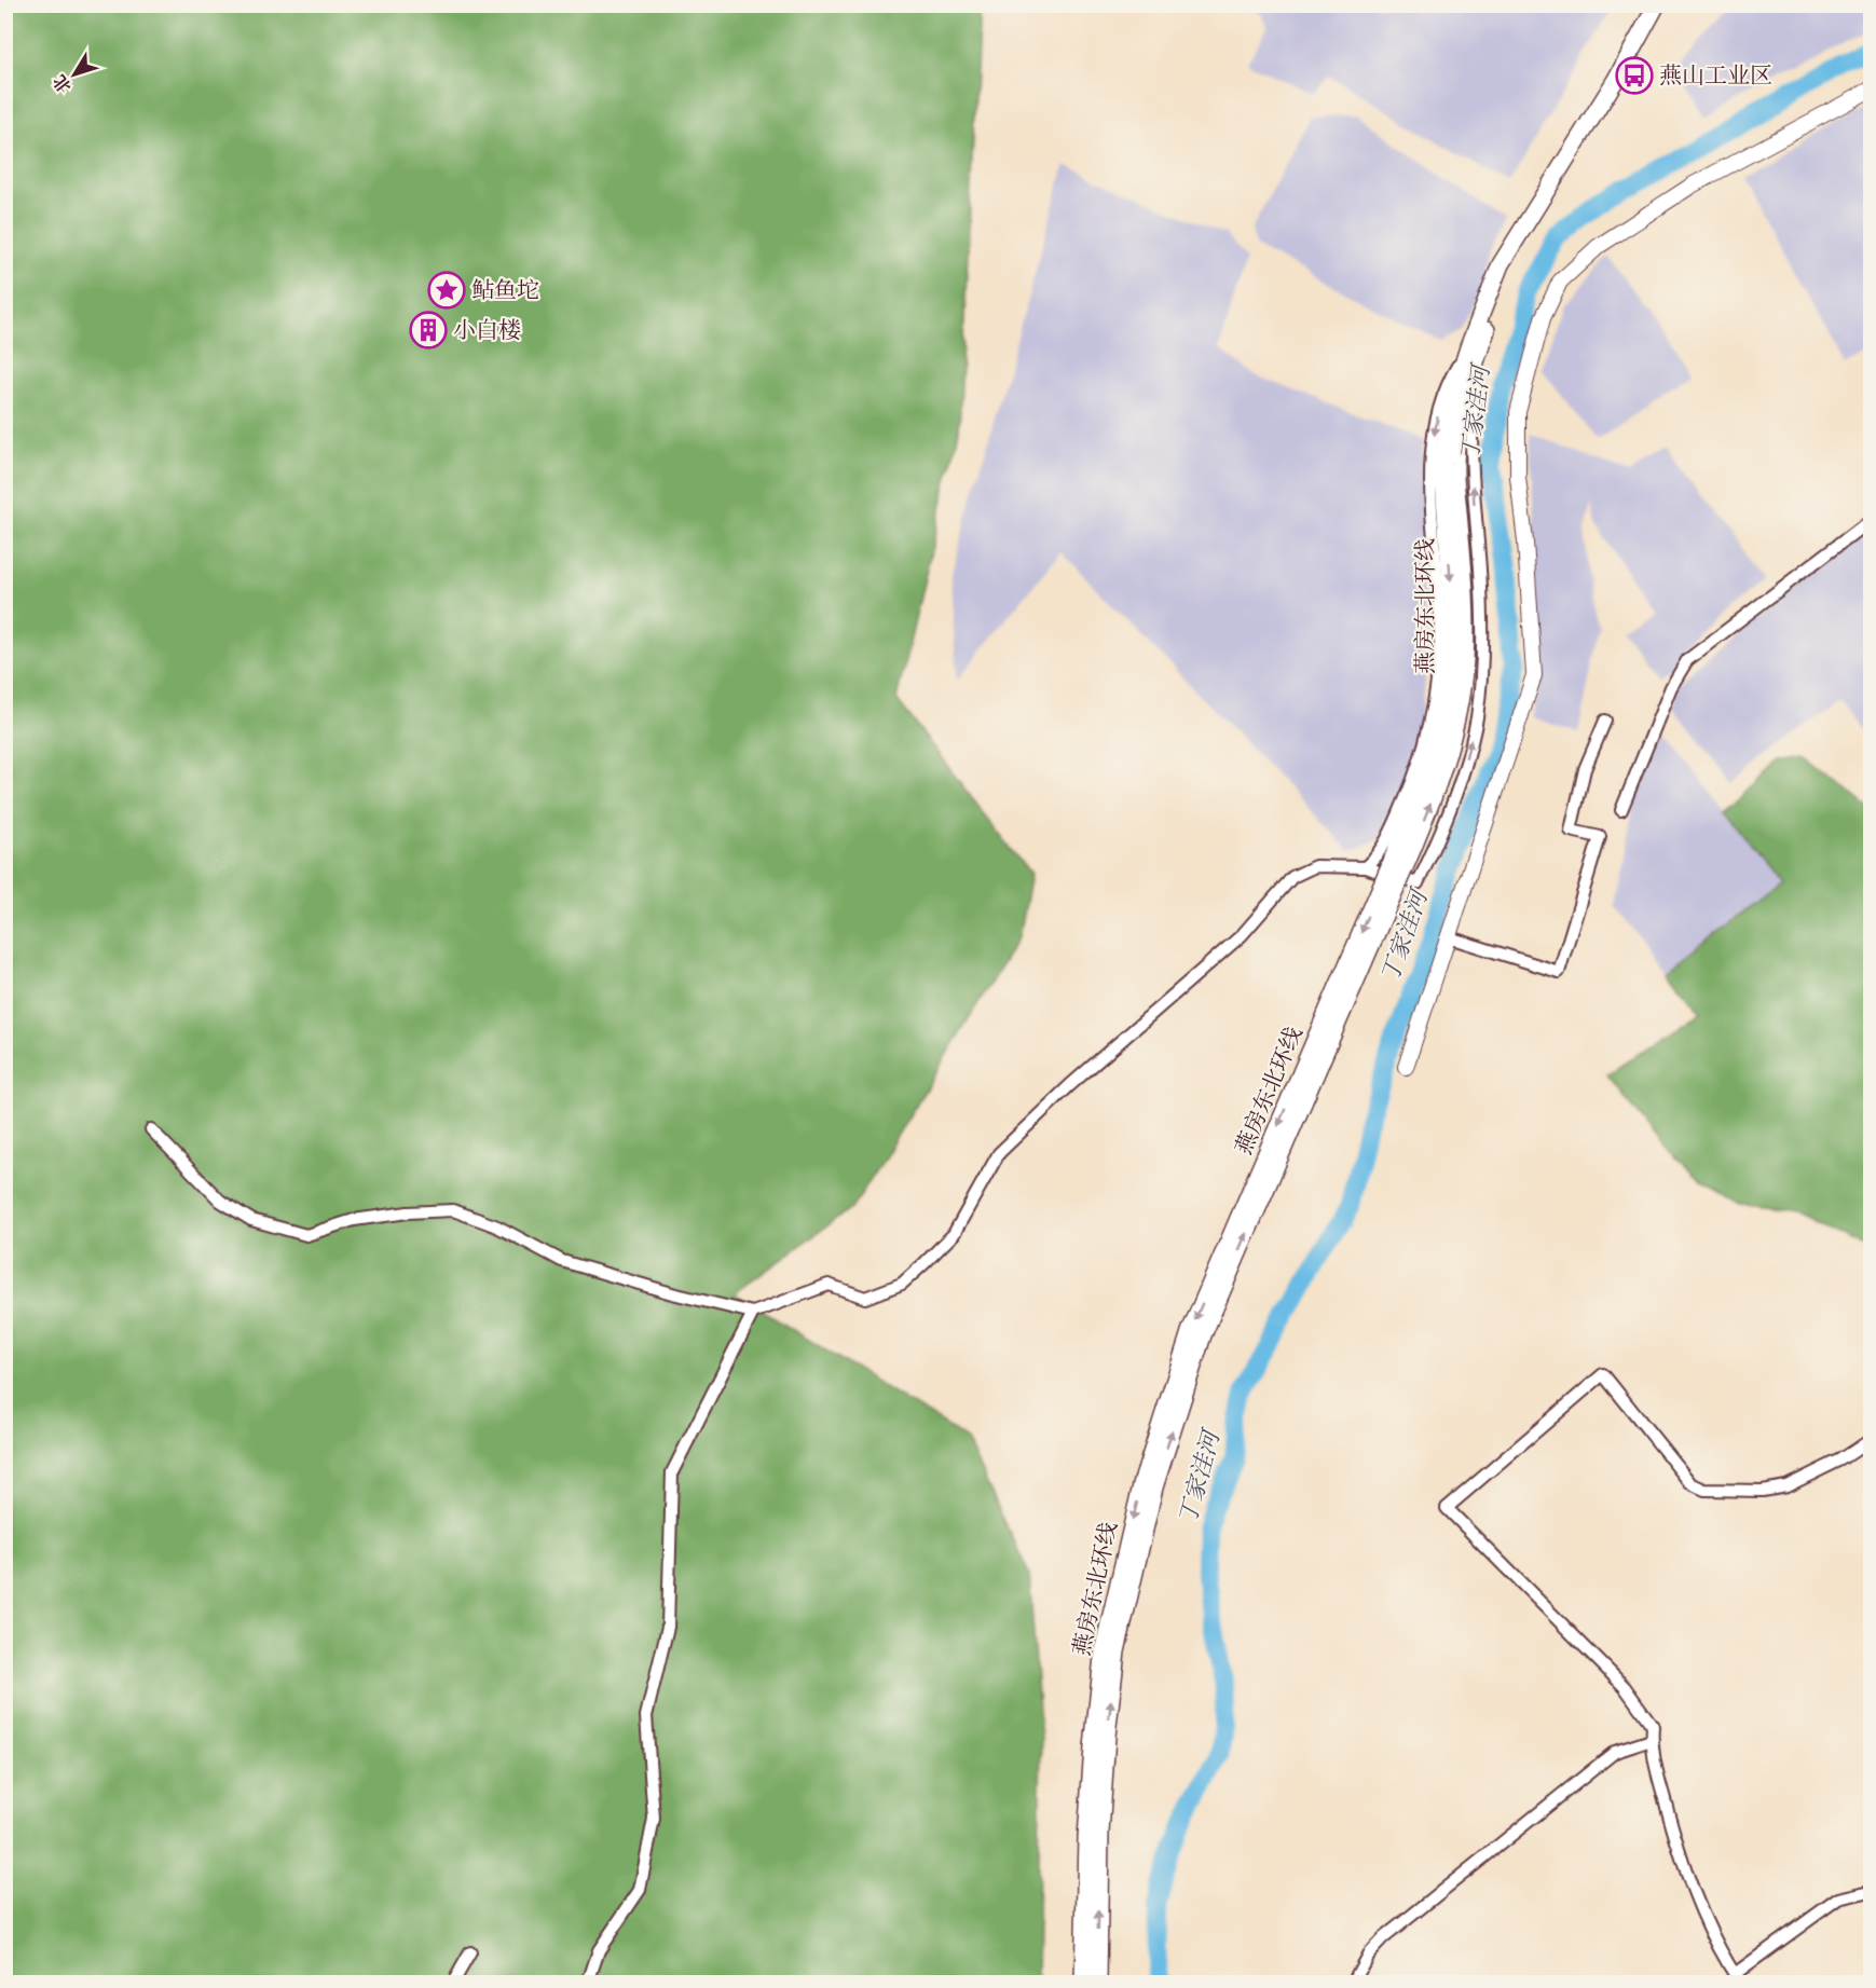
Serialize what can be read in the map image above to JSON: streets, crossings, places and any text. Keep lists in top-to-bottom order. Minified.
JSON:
{"streets":{"main road":["燕房东北环线"]},"water":["丁家洼河"],"places":{"bus stop":["燕山工业区"],"place":["鲇鱼坨"],"building":["小白楼"]},"north":"bottom left"}
